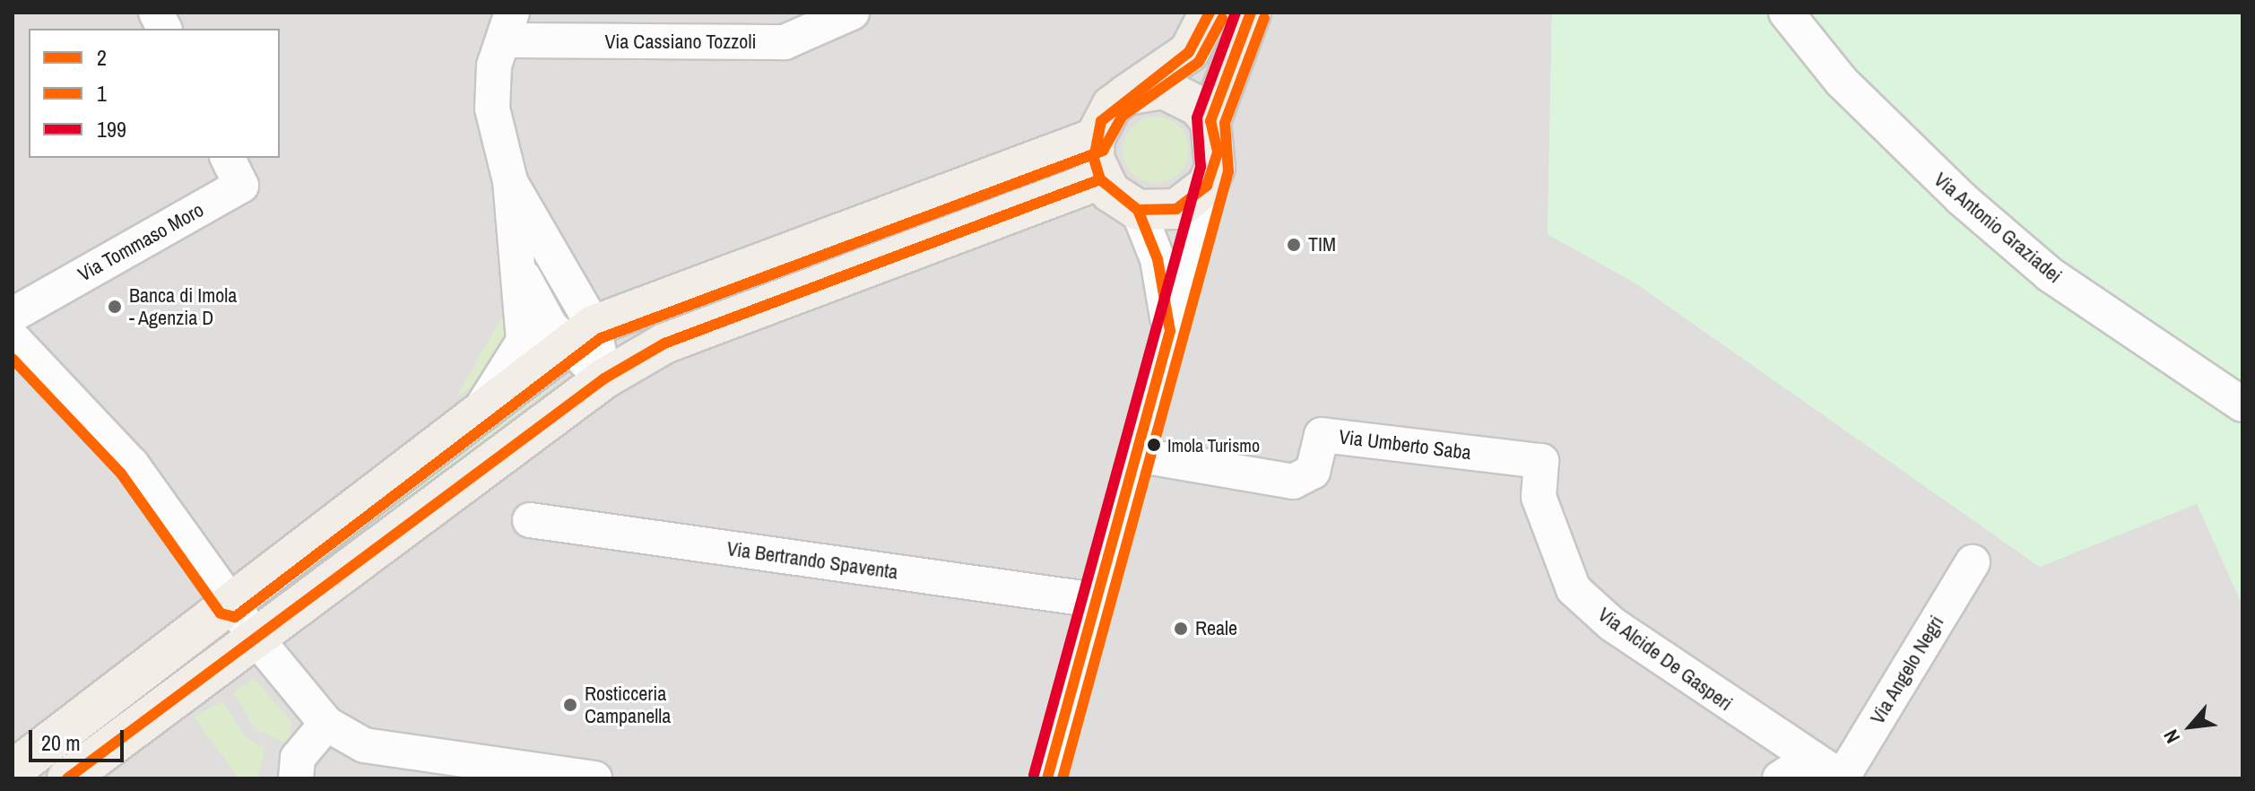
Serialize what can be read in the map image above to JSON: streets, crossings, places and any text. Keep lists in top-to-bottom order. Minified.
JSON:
{"streets":{"street":["Via Cassiano Tozzoli","Via Antonio Graziadei","Via Tommaso Moro","Via Umberto Saba","Via Bertrando Spaventa","Via Alcide De Gasperi","Via Angelo Negri"]},"crossings":[["Via Umberto Saba","Via Alcide De Gasperi"],["Via Alcide De Gasperi","Via Angelo Negri"]],"places":["TIM","Banca di Imola - Agenzia D","Imola Turismo","Reale","Rosticceria Campanella"],"lines":["transit line 2","transit line 199","transit line 1"],"legend":["2","1","199"],"scale_bar":"20 m","north":"bottom left"}
